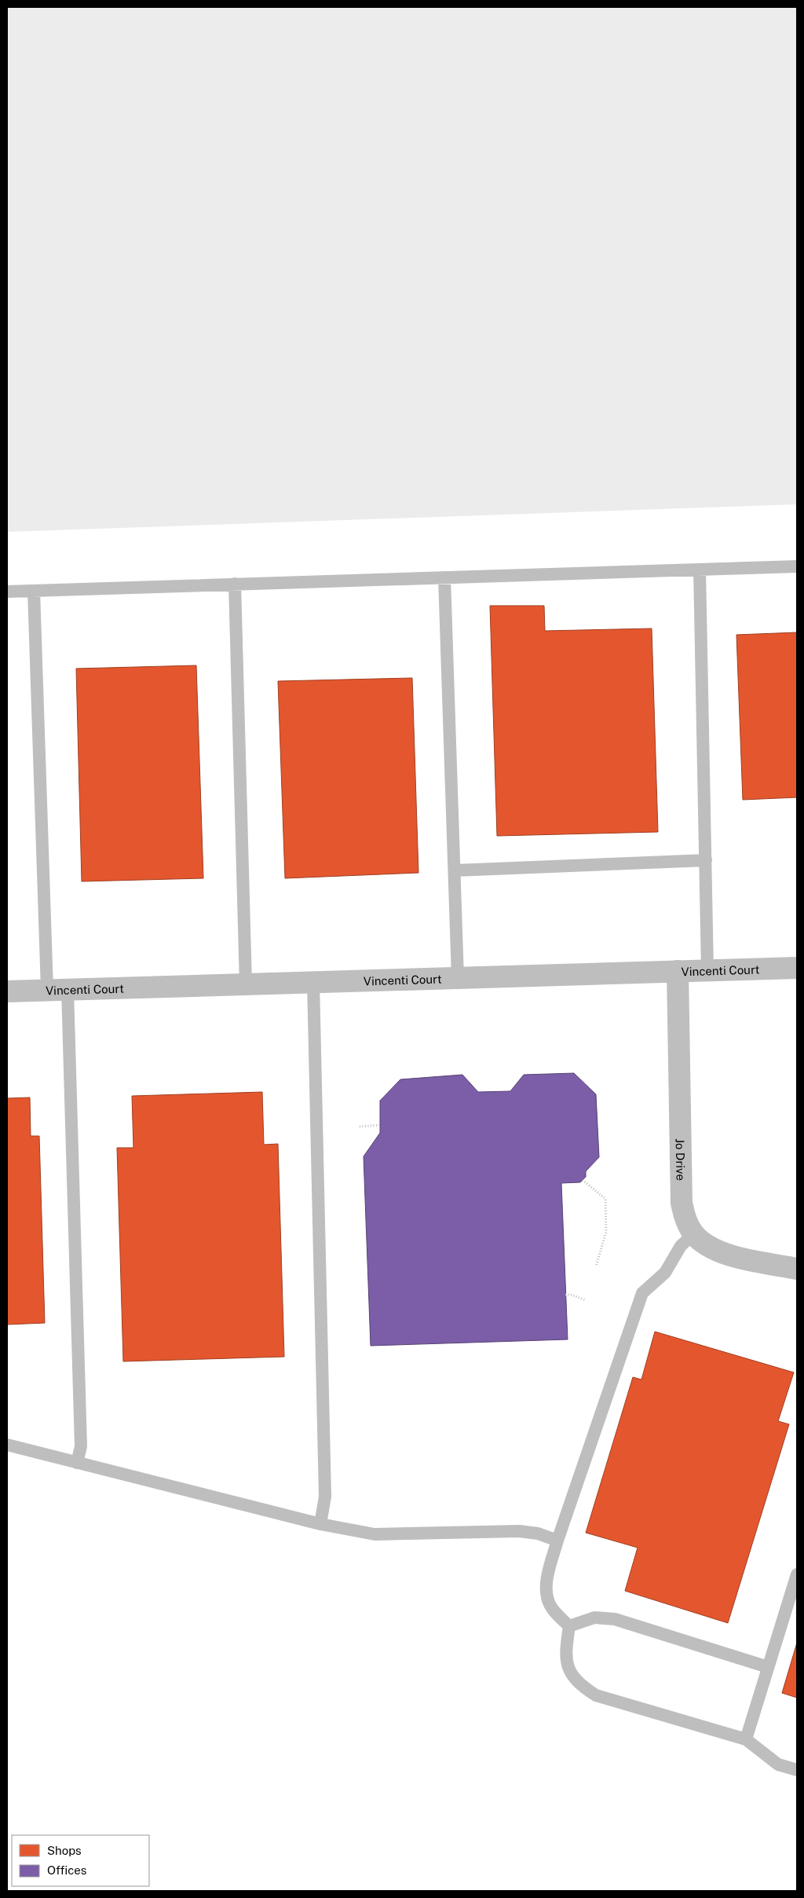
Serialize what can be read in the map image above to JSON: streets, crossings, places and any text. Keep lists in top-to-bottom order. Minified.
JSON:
{"streets":{"street":["Vincenti Court","Jo Drive"]},"crossings":[["Vincenti Court","Jo Drive"]],"legend":["Shops","Offices"]}
